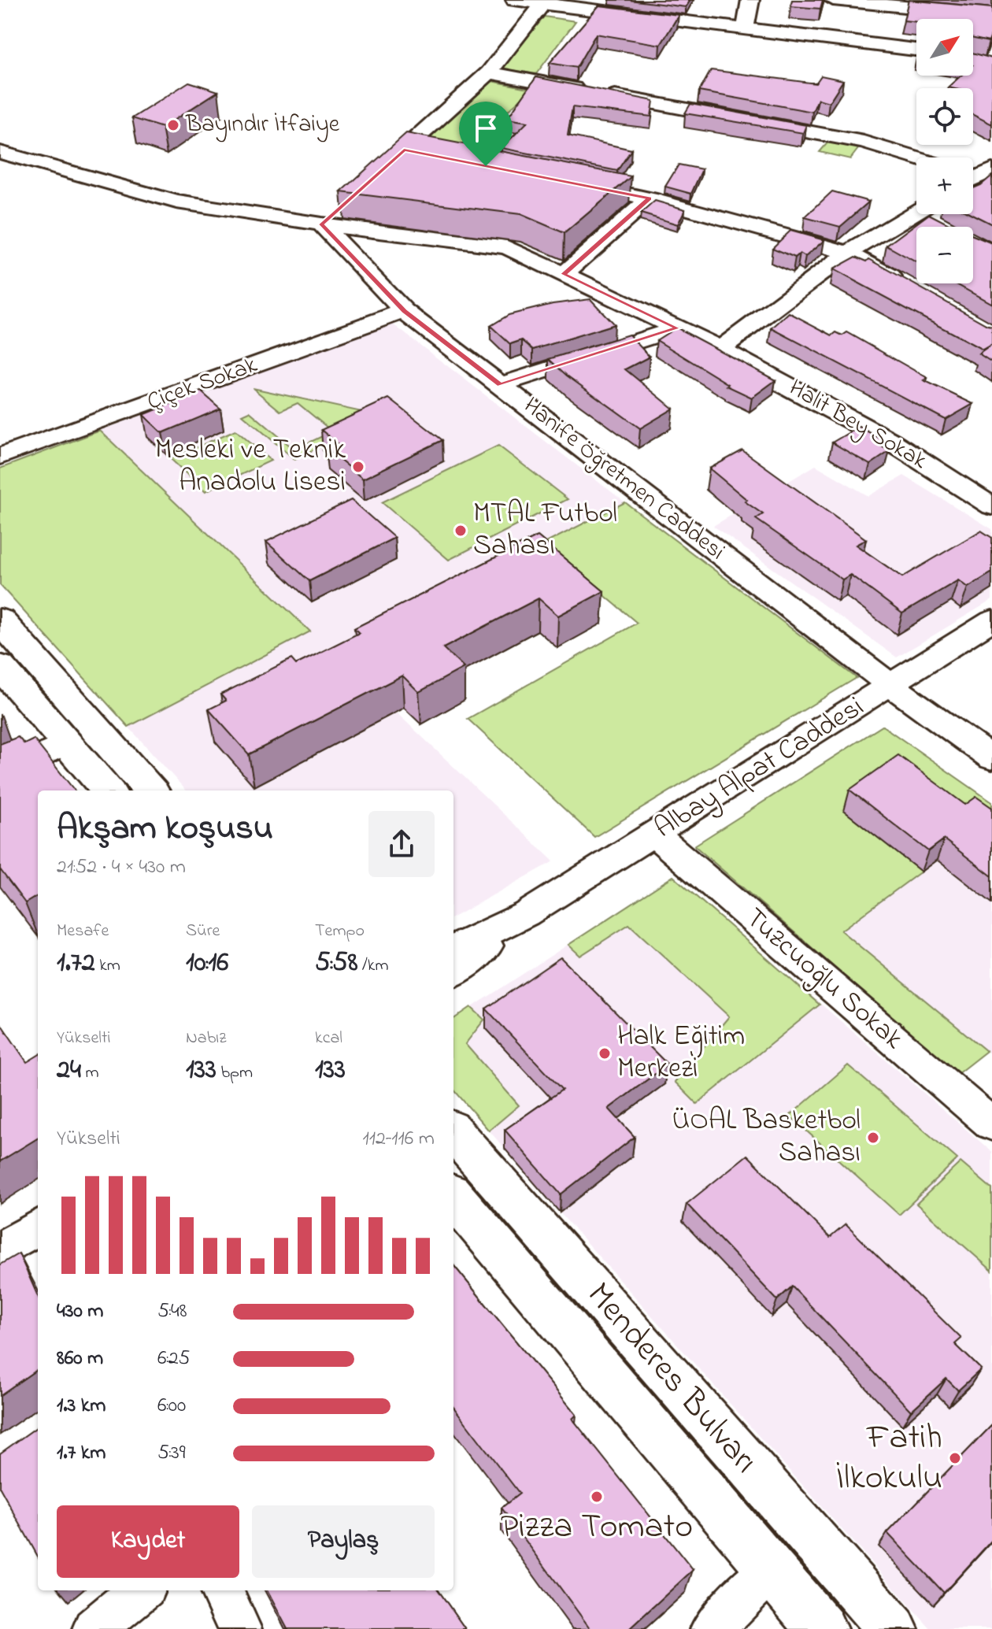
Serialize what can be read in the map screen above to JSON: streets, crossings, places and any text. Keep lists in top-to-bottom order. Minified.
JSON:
{"streets":{"main road":["Menderes Bulvarı"],"street":["Çiçek Sokak","Halit Bey Sokak","Hanife Öğretmen Caddesi","Albay Alpat Caddesi","Tuzcuoğlu Sokak"]},"crossings":[["Çiçek Sokak","Hanife Öğretmen Caddesi"],["Halit Bey Sokak","Hanife Öğretmen Caddesi"],["Hanife Öğretmen Caddesi","Albay Alpat Caddesi"],["Albay Alpat Caddesi","Tuzcuoğlu Sokak"]],"places":["Bayındır İtfaiye","Mesleki ve Teknik Anadolu Lisesi","MTAL Futbol Sahası","Halk Eğitim Merkezi","ÜOAL Basketbol Sahası","Fatih İlkokulu","Pizza Tomato"],"north":"top right","page":{"map_buttons":["+","−"],"heading":["Akşam koşusu","21:52 · 4 × 430 m"],"stats":[["Mesafe","1.72 km"],["Süre","10:16"],["Tempo","5:58 /km"],["Yükselti","24 m"],["Nabız","133 bpm"],["kcal","133"]],"chart":["Yükselti","112–116 m"],"list":[{"name":"430 m","note":"5:48"},{"name":"860 m","note":"6:25"},{"name":"1.3 km","note":"6:00"},{"name":"1.7 km","note":"5:39"}],"buttons":["Kaydet","Paylaş"]}}
